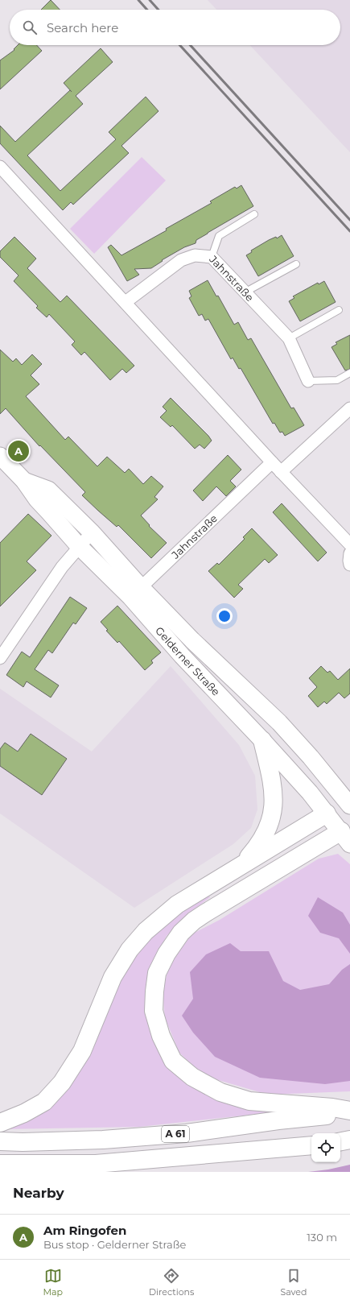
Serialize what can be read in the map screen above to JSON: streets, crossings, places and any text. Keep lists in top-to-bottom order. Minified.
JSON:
{"streets":{"highway":["A 61"],"main road":["Gelderner Straße"],"street":["Jahnstraße"]},"crossings":[["Jahnstraße","Gelderner Straße"]],"page":{"search":"Search here","pins":"A","heading":"Nearby","list":[{"mark":"A","name":"Am Ringofen","note":"Bus stop · Gelderner Straße","value":"130 m"}],"nav":["Map","Directions","Saved"]}}
